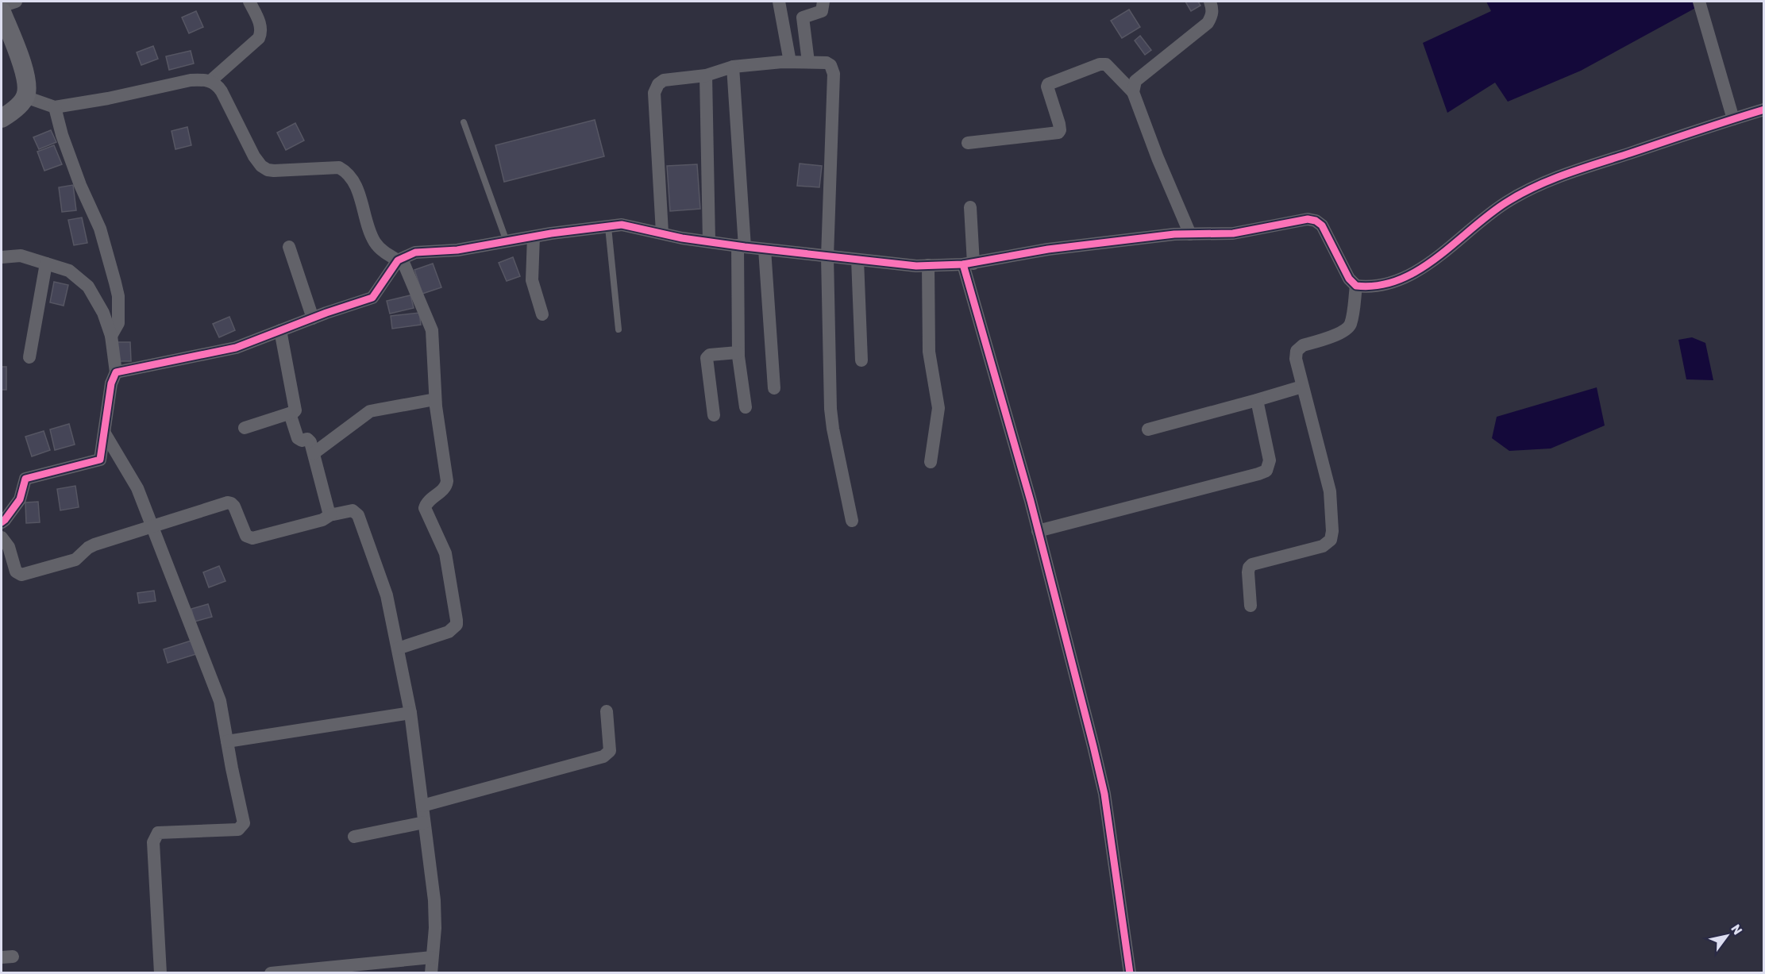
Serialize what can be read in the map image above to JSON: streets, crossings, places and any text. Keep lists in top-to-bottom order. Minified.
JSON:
{"north":"top right"}
